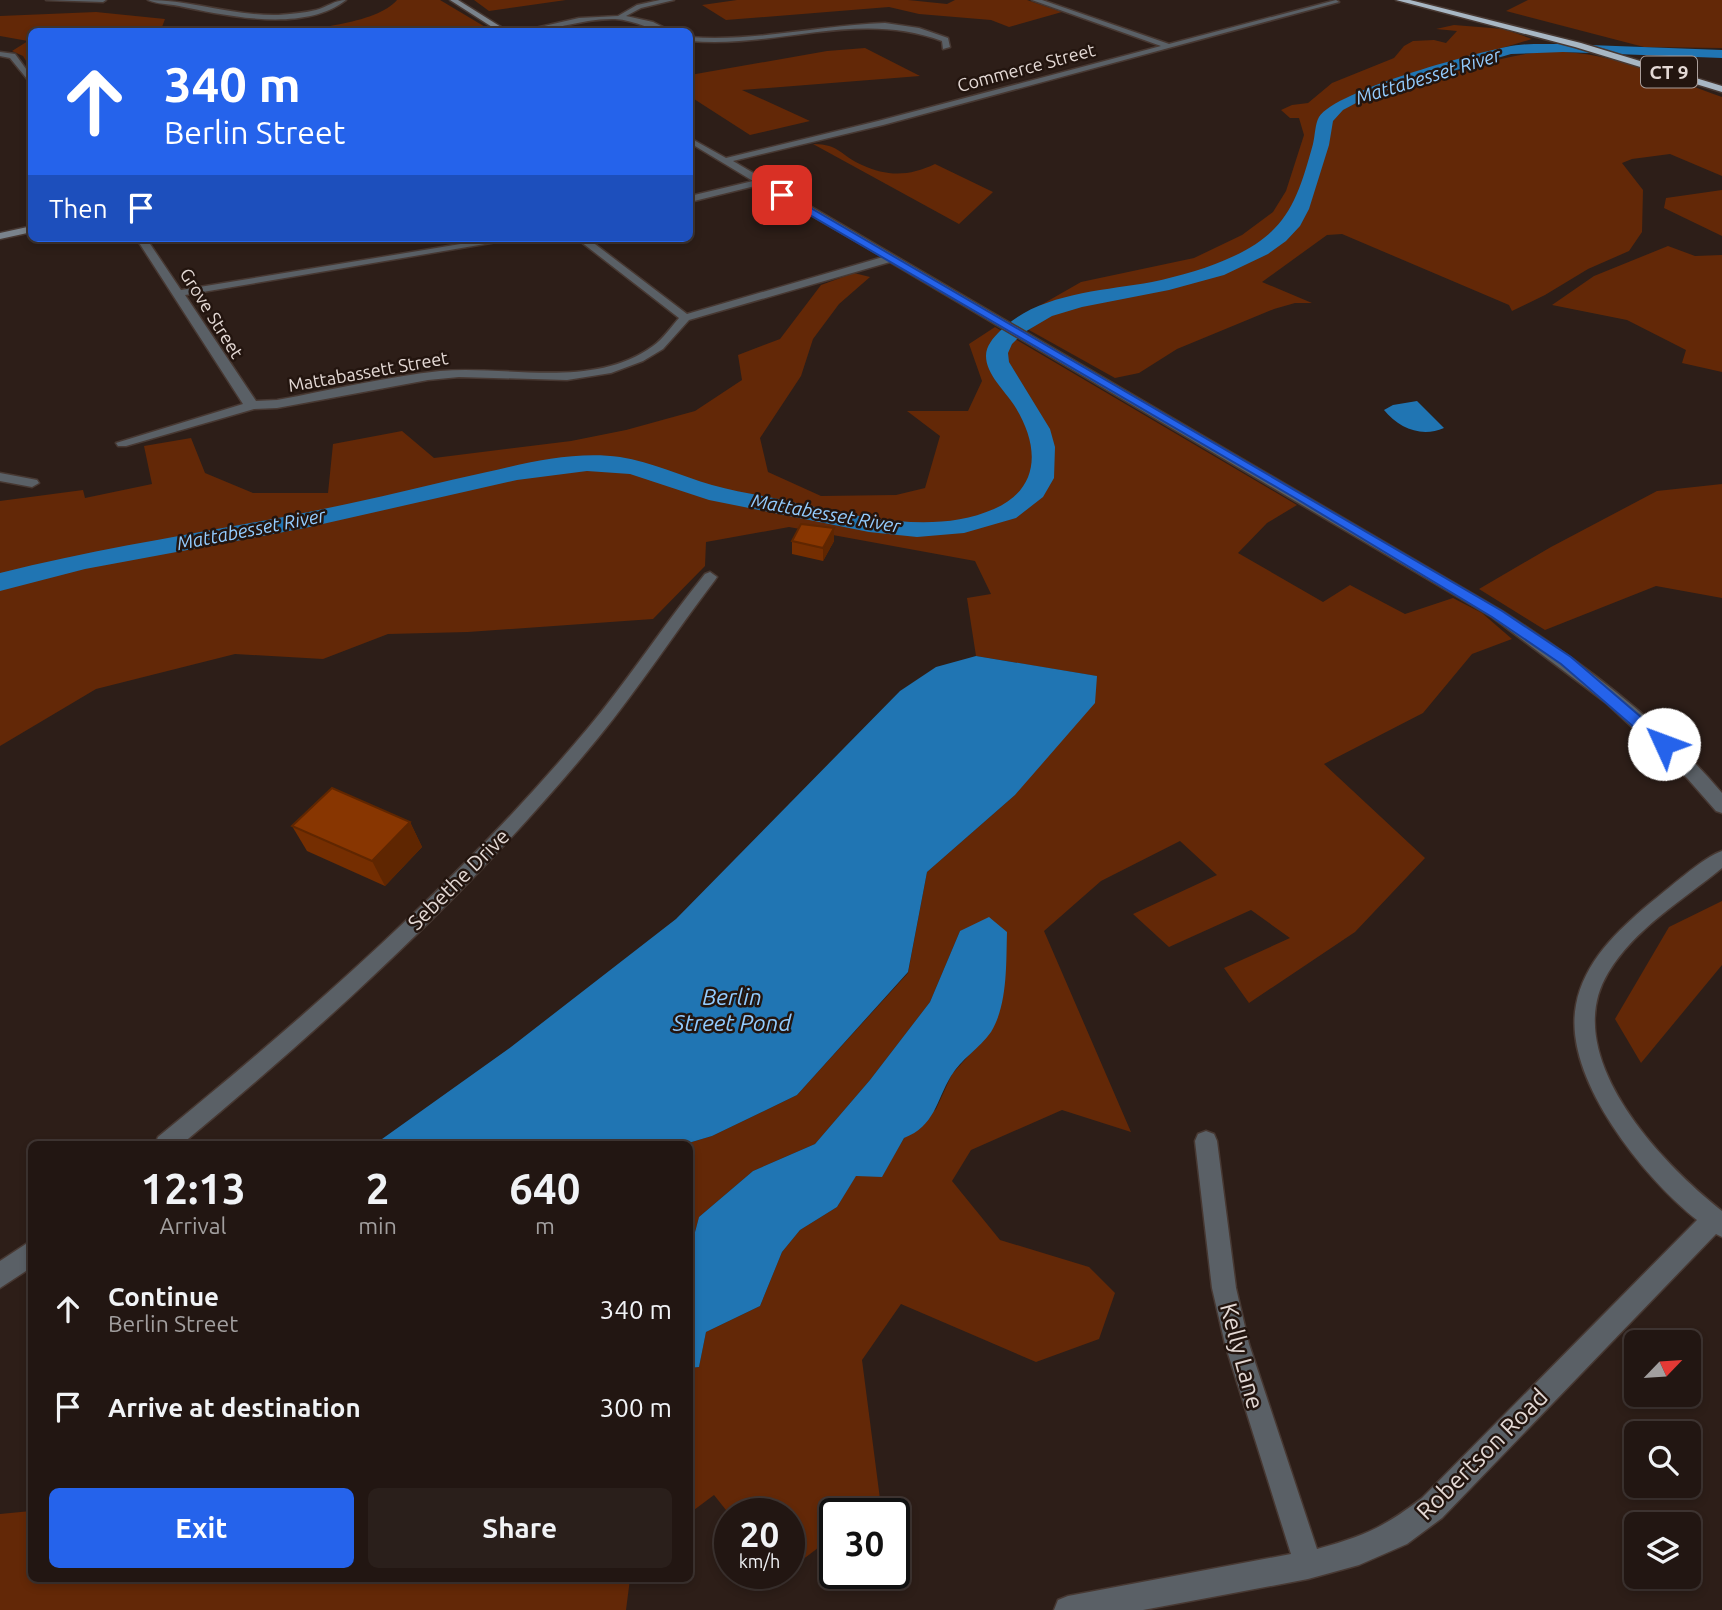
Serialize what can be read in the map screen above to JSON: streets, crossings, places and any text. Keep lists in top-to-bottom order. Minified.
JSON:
{"streets":{"highway":["CT 9"],"street":["Commerce Street","Grove Street","Mattabassett Street","Sebethe Drive","Kelly Lane","Robertson Road"]},"crossings":[["Grove Street","Mattabassett Street"],["Kelly Lane","Robertson Road"]],"water":["Mattabesset River","Berlin Street Pond"],"north":"top right","page":{"turn":["340 m","Berlin Street"],"then":"Then","eta":["12:13","Arrival","2","min","640","m"],"list":[{"name":"Continue","note":"Berlin Street","value":"340 m"},{"name":"Arrive at destination","value":"300 m"}],"buttons":["Exit","Share"],"speed":"20 km/h","limit":"30"}}
